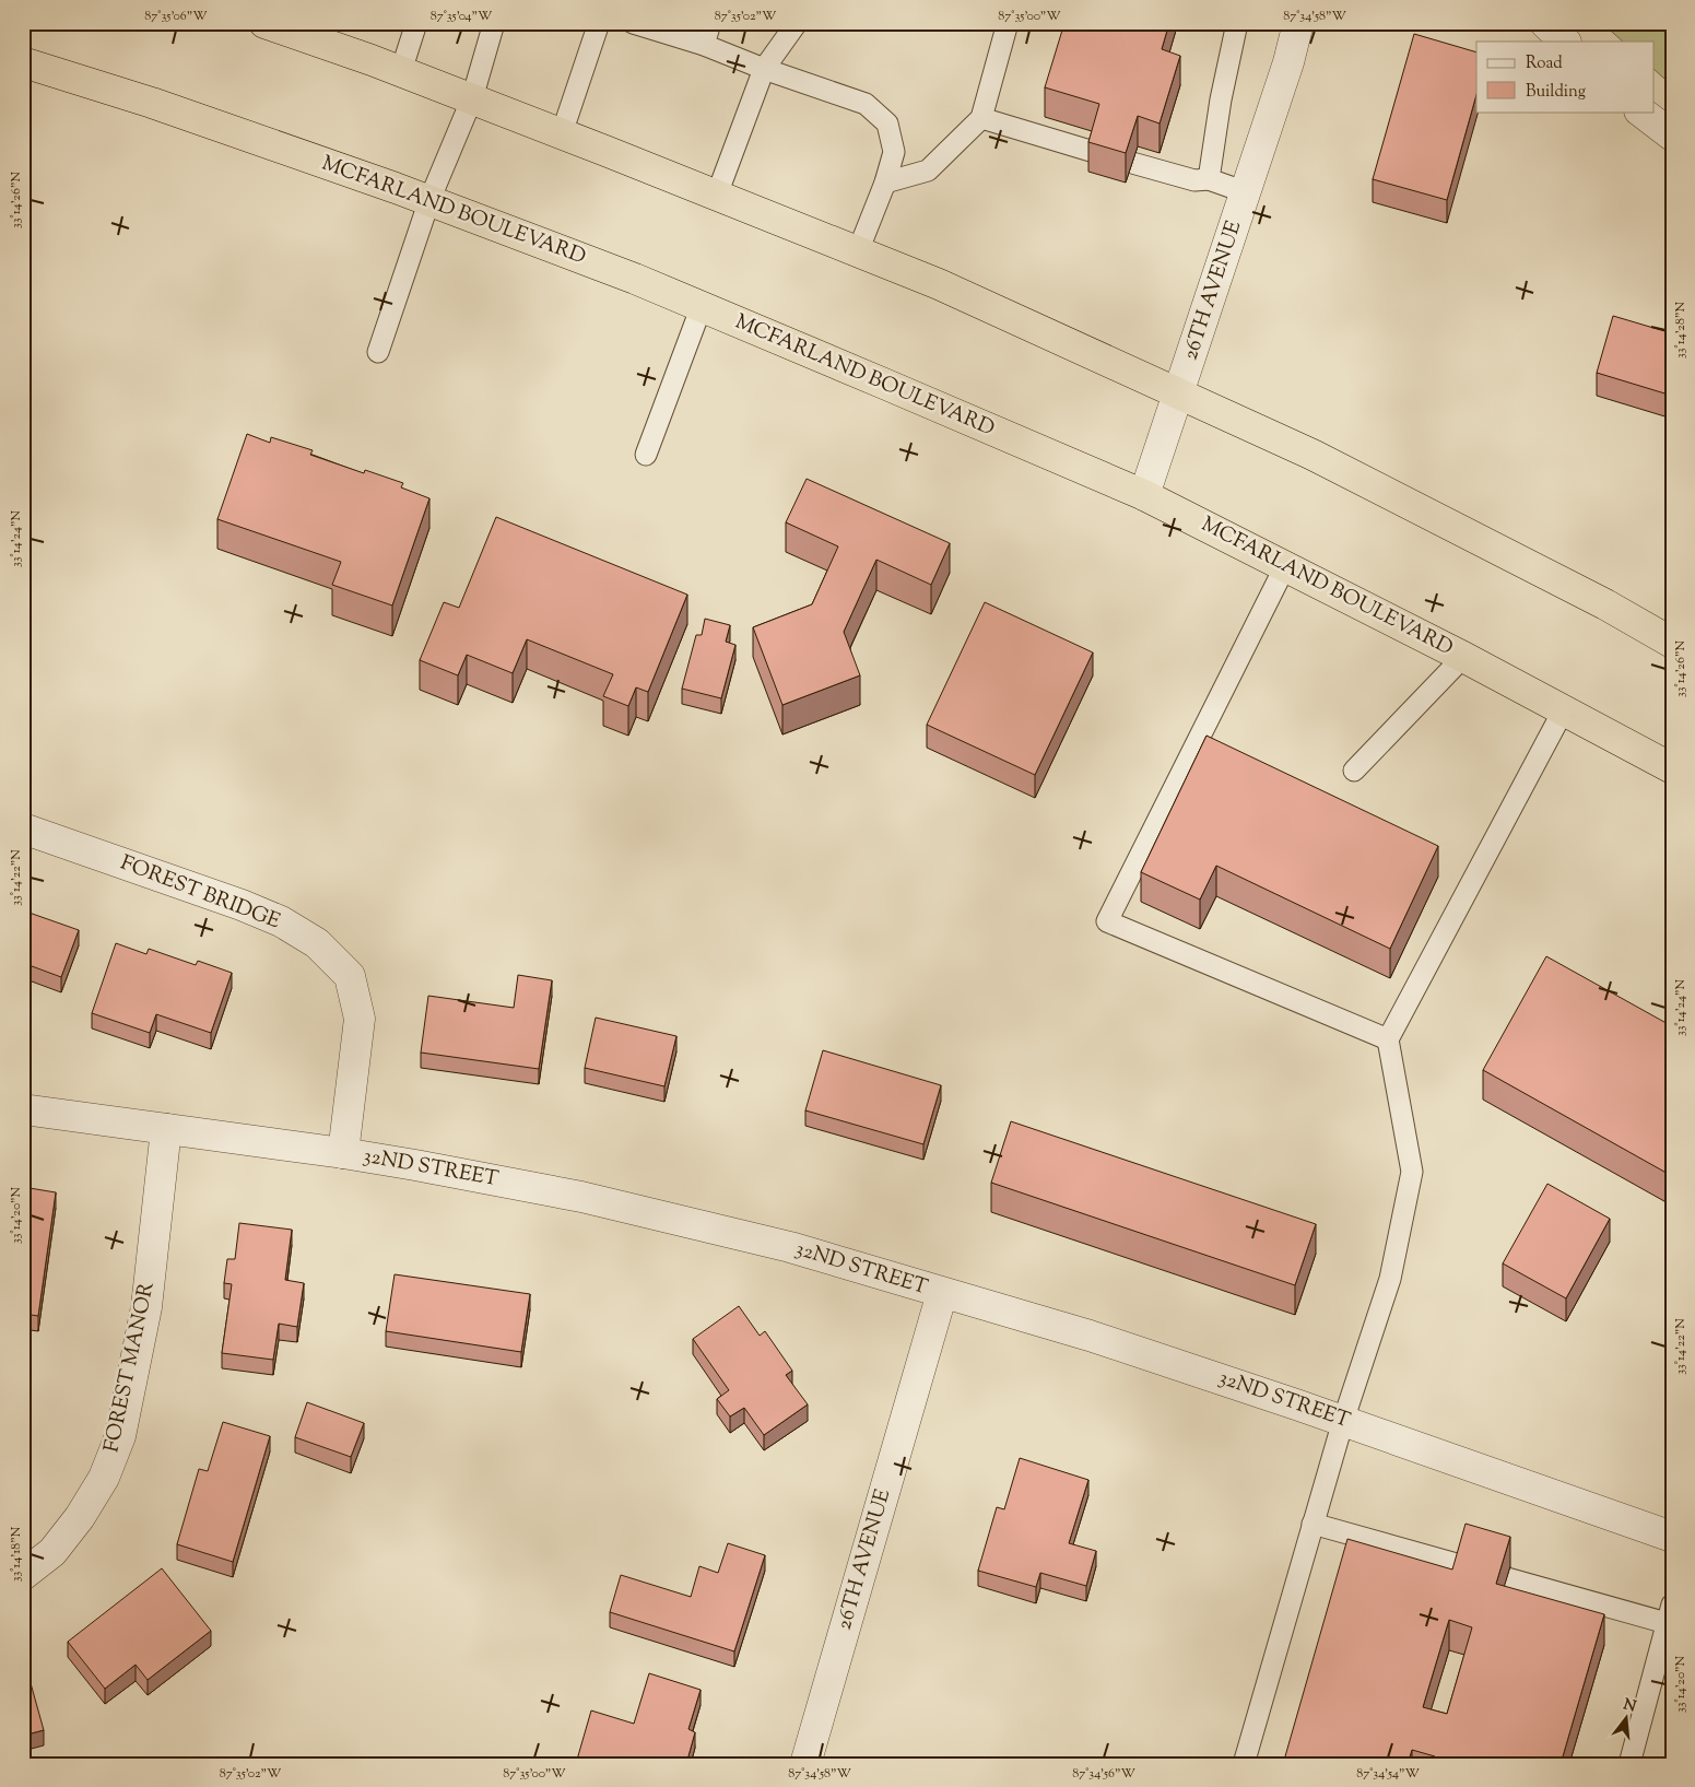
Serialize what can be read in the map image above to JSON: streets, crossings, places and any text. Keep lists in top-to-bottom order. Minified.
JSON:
{"streets":{"highway":["MCFARLAND BOULEVARD"],"street":["26TH AVENUE","FOREST BRIDGE","32ND STREET","FOREST MANOR"]},"crossings":[["MCFARLAND BOULEVARD","26TH AVENUE"],["26TH AVENUE","32ND STREET"],["FOREST BRIDGE","32ND STREET"],["32ND STREET","FOREST MANOR"]],"legend":["Road","Building"],"north":"top","coordinates":["87°35'06\"W","87°35'04\"W","87°35'02\"W","87°35'00\"W","87°34'58\"W","33°14'26\"N","33°14'28\"N","33°14'24\"N","33°14'22\"N","33°14'20\"N","33°14'18\"N","87°34'56\"W","87°34'54\"W"]}
